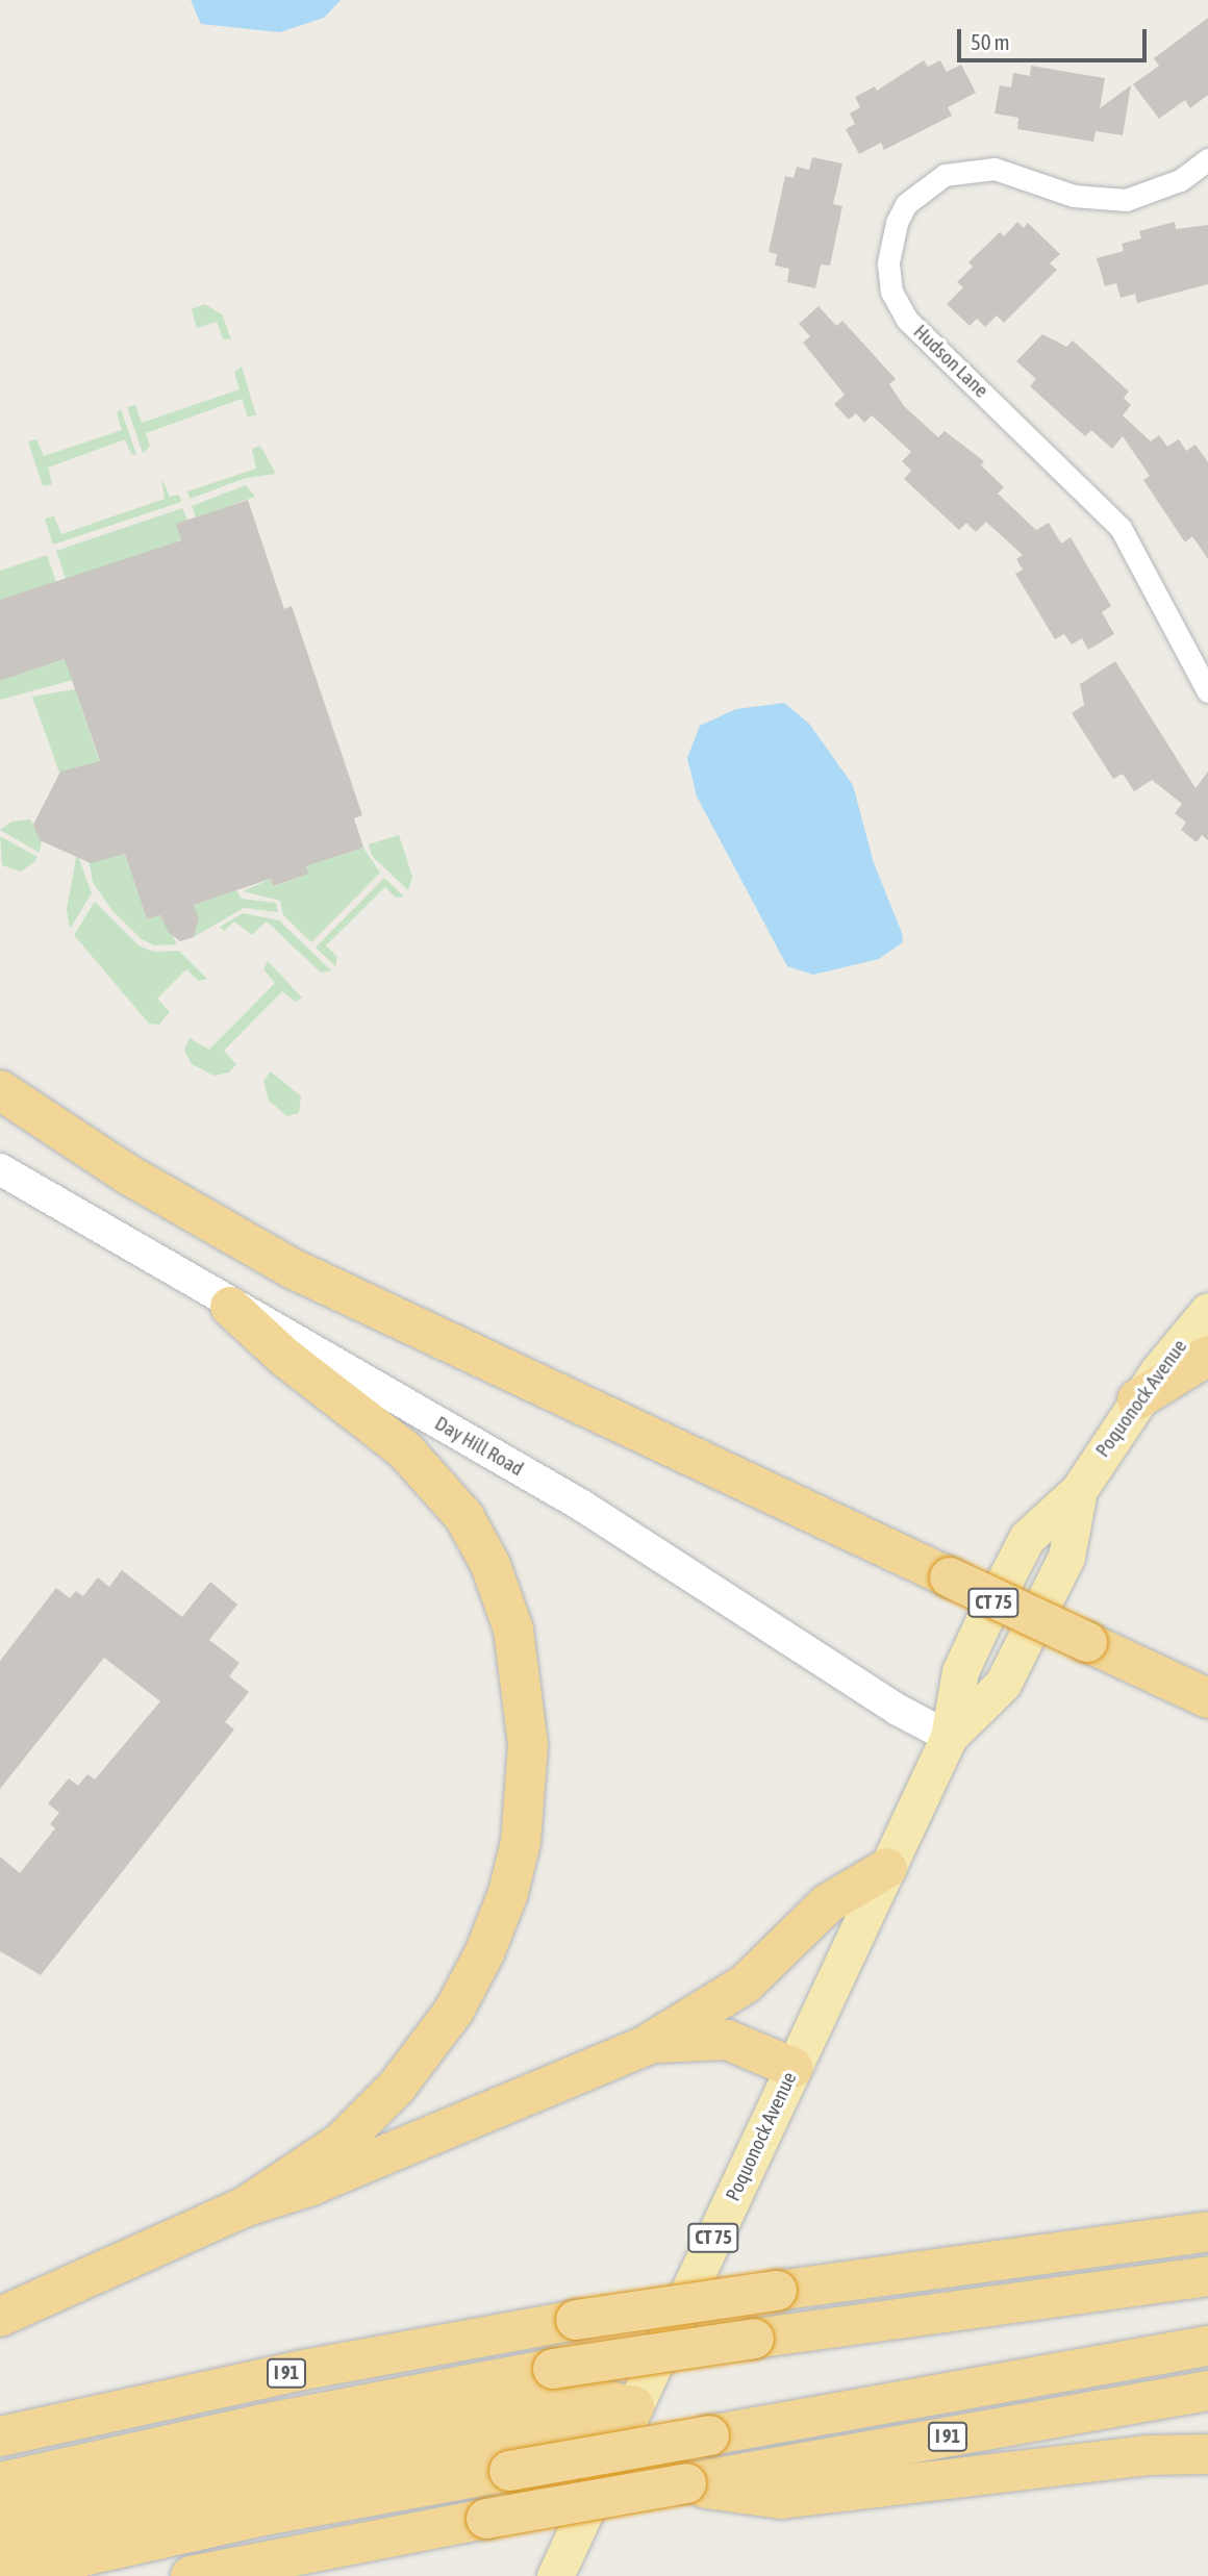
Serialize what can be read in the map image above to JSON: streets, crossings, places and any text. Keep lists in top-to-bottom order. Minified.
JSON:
{"streets":{"highway":["I 91"],"main road":["Poquonock Avenue","Day Hill Road","CT 75"],"street":["Hudson Lane"]},"crossings":[["Poquonock Avenue","Day Hill Road"]],"scale_bar":"50 m"}
